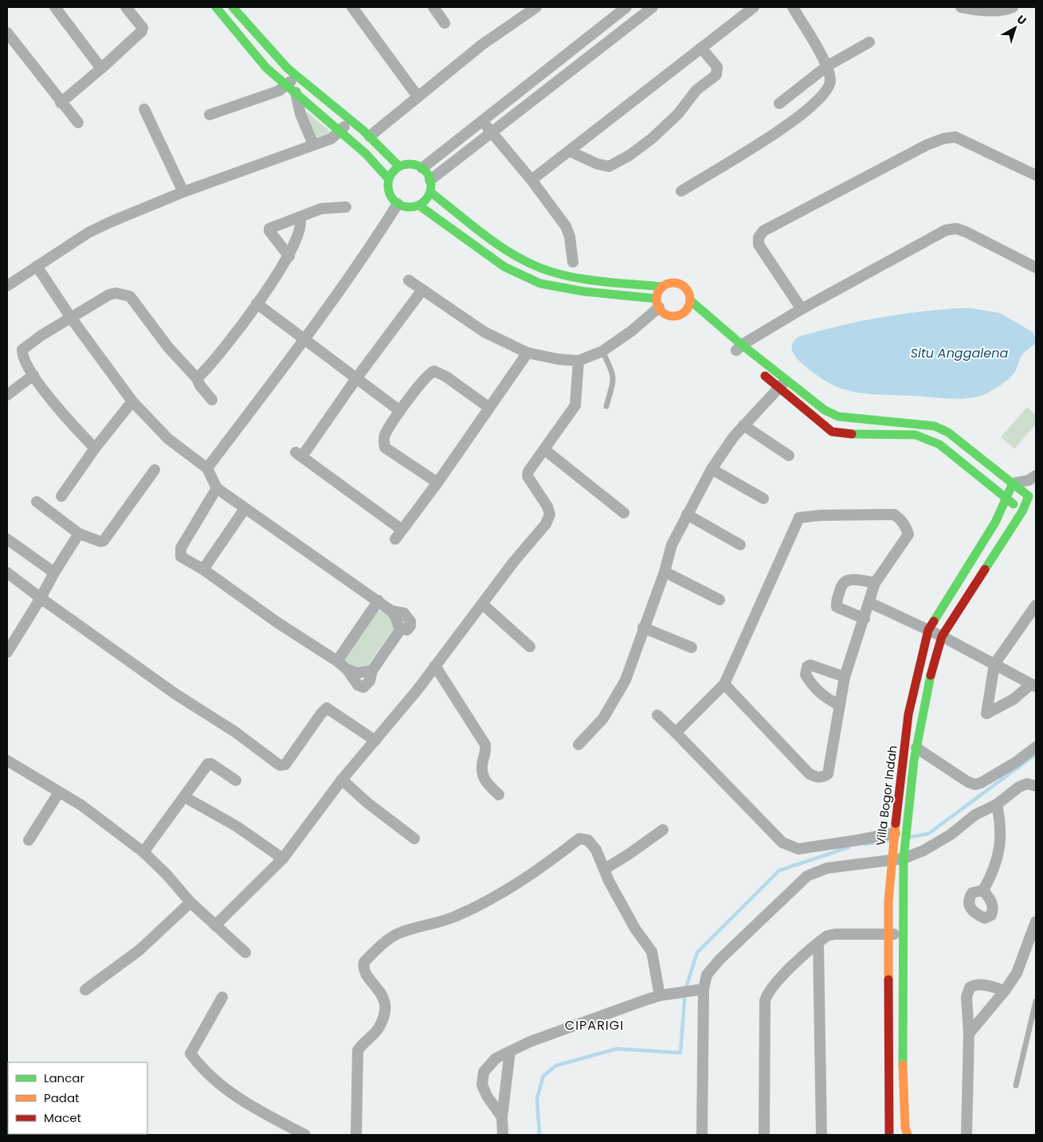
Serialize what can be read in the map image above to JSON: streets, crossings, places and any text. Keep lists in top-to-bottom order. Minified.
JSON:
{"streets":{"street":["Villa Bogor Indah"]},"districts":["CIPARIGI"],"water":["Situ Anggalena"],"legend":["Lancar","Padat","Macet"],"north":"top right"}
